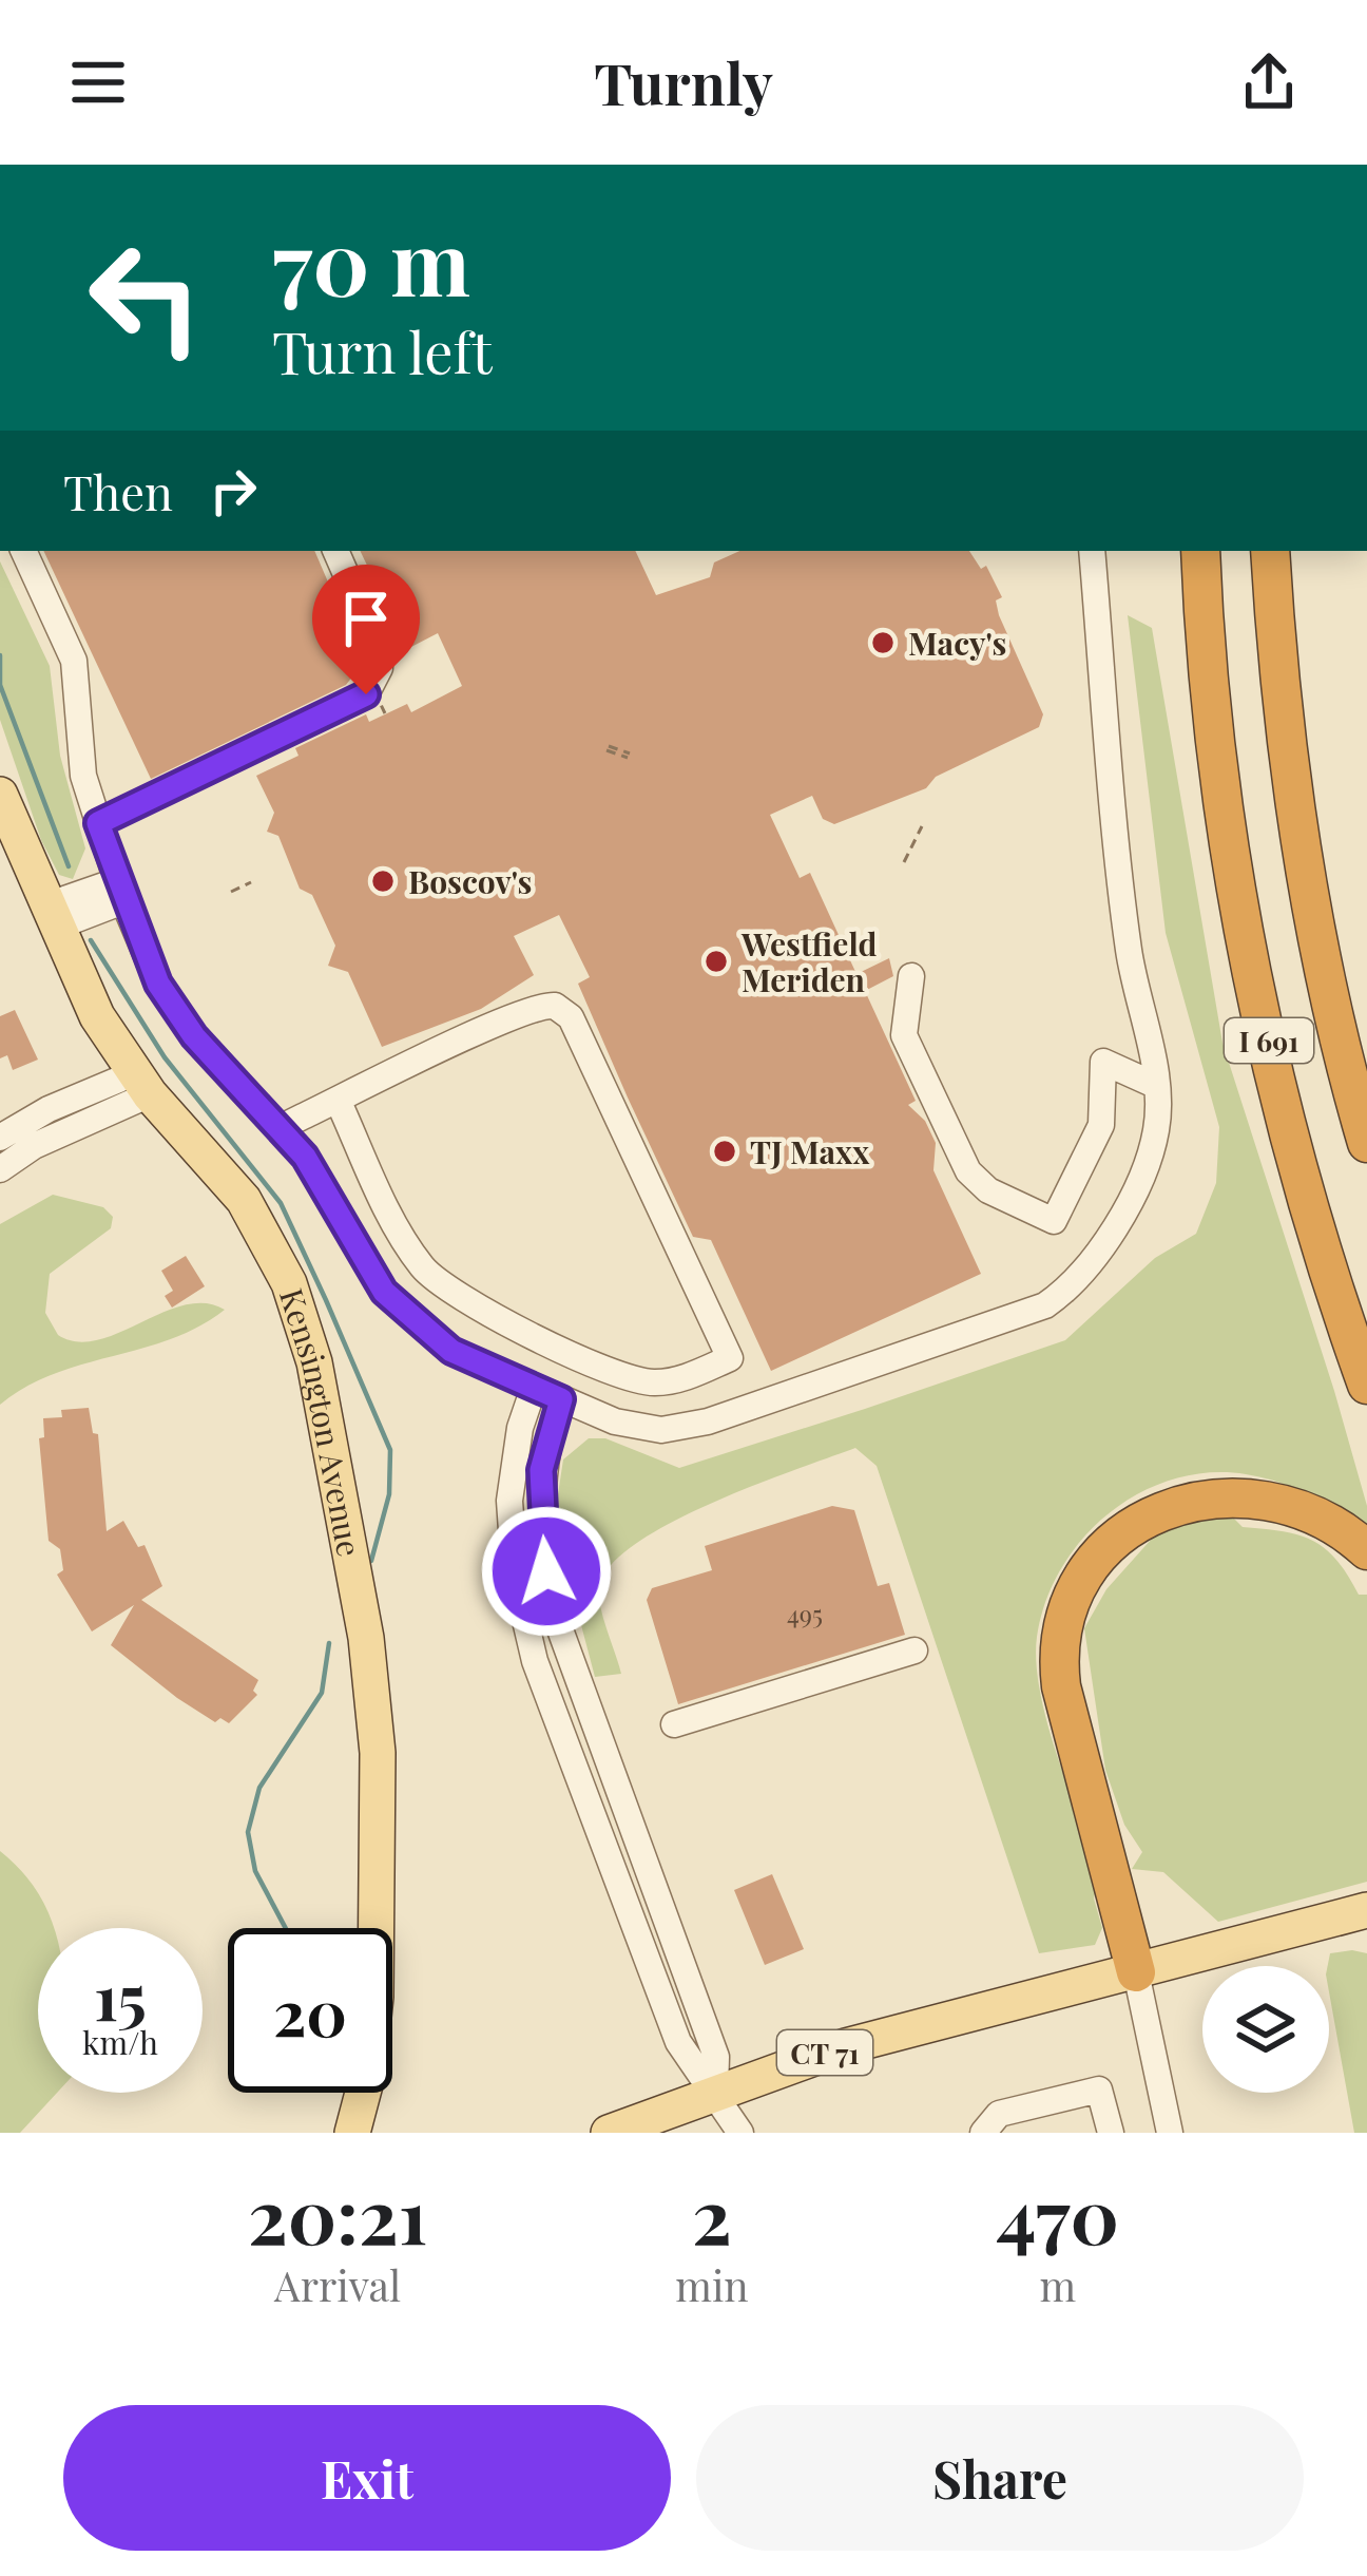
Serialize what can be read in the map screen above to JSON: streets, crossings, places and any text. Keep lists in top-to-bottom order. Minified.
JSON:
{"streets":{"highway":["I 691"],"main road":["Kensington Avenue","CT 71"]},"places":["Macy's","Boscov's","Westfield Meriden","TJ Maxx"],"house_numbers":["495"],"page":{"header":"Turnly","turn":["70 m","Turn left"],"then":"Then","speed":"15 km/h","limit":"20","eta":["20:21","Arrival","2","min","470","m"],"buttons":["Exit","Share"]}}
